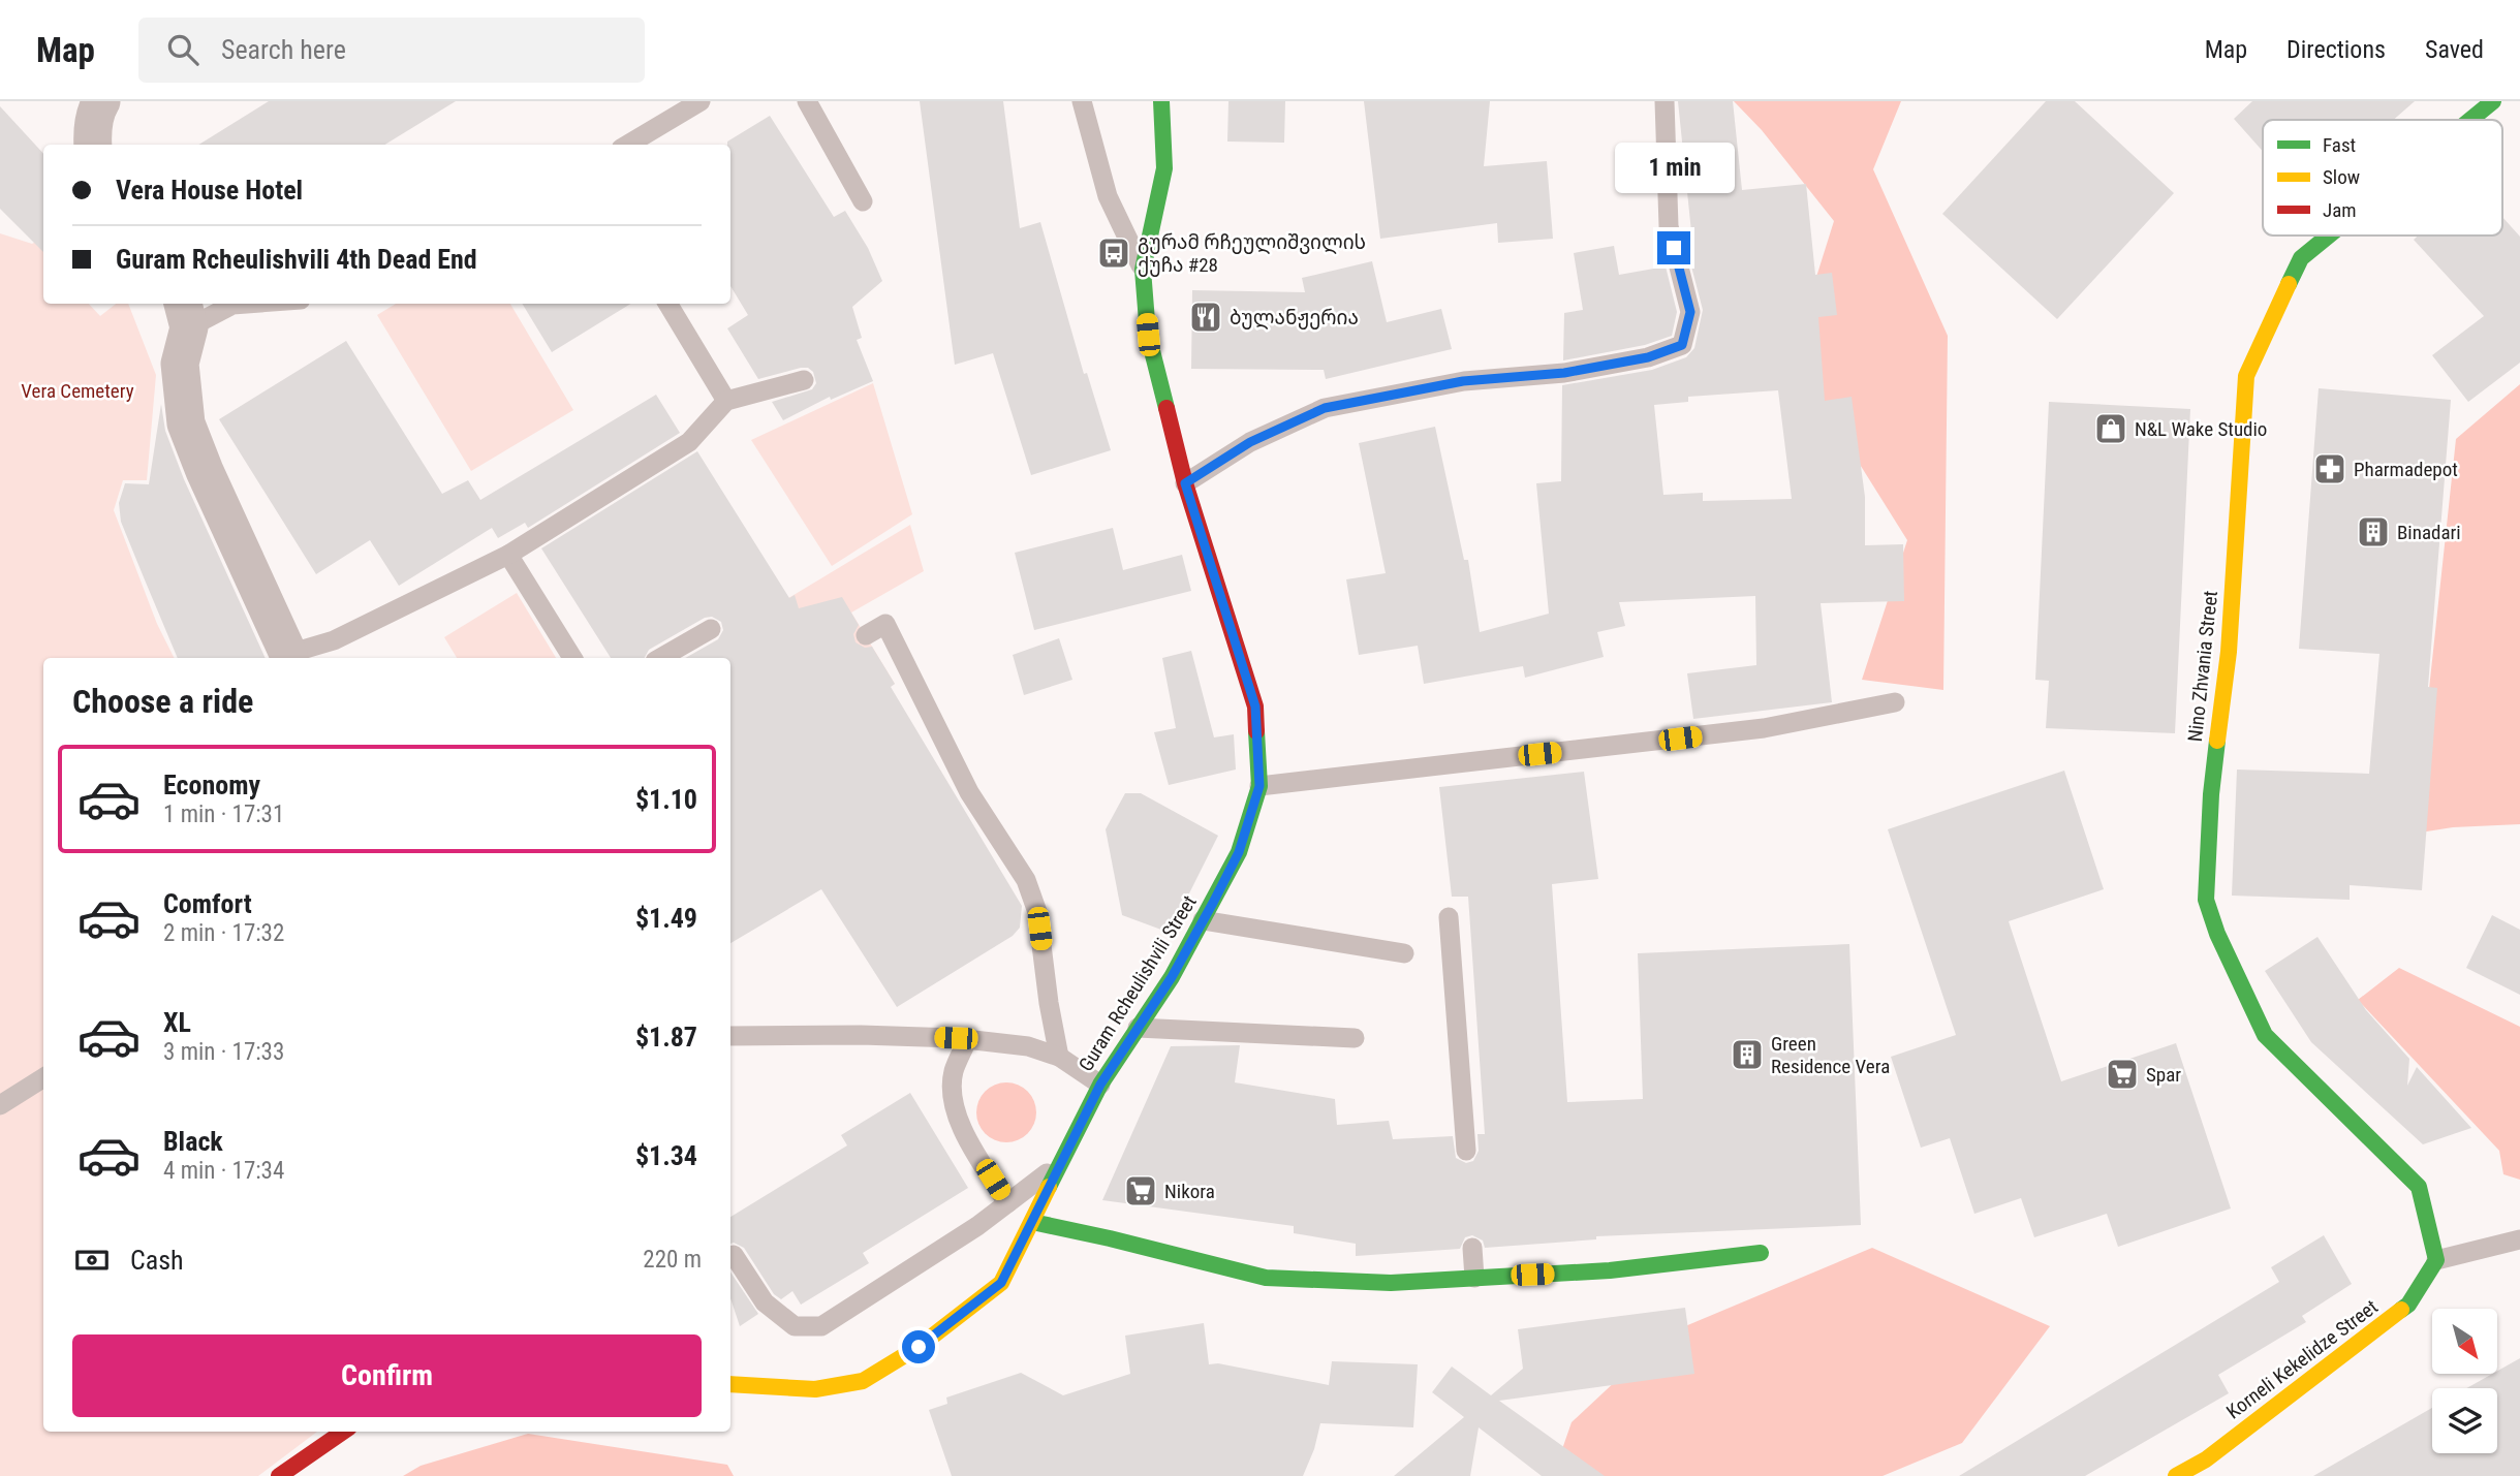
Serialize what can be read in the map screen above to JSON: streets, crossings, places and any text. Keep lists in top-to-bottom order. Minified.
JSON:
{"streets":{"street":["Nino Zhvania Street","Guram Rcheulishvili Street","Korneli Kekelidze Street"]},"crossings":[["Nino Zhvania Street","Korneli Kekelidze Street"]],"parks":["Vera Cemetery"],"places":{"bus stop":["გურამ რჩეულიშვილის ქუჩა #28"],"restaurant":["ბულანჟერია"],"shop":["N&L Wake Studio"],"pharmacy":["Pharmadepot"],"building":["Binadari","Green Residence Vera"],"supermarket":["Spar","Nikora"]},"legend":["Fast","Slow","Jam"],"north":"bottom right","page":{"header":"Map","search":"Search here","nav":["Map","Directions","Saved"],"bubble":"1 min","banner":["Vera House Hotel","Guram Rcheulishvili 4th Dead End"],"heading":"Choose a ride","list":[{"name":"Economy","note":"1 min · 17:31","value":"$1.10"},{"name":"Comfort","note":"2 min · 17:32","value":"$1.49"},{"name":"XL","note":"3 min · 17:33","value":"$1.87"},{"name":"Black","note":"4 min · 17:34","value":"$1.34"}],"pay":["Cash","220 m"],"buttons":"Confirm"}}
